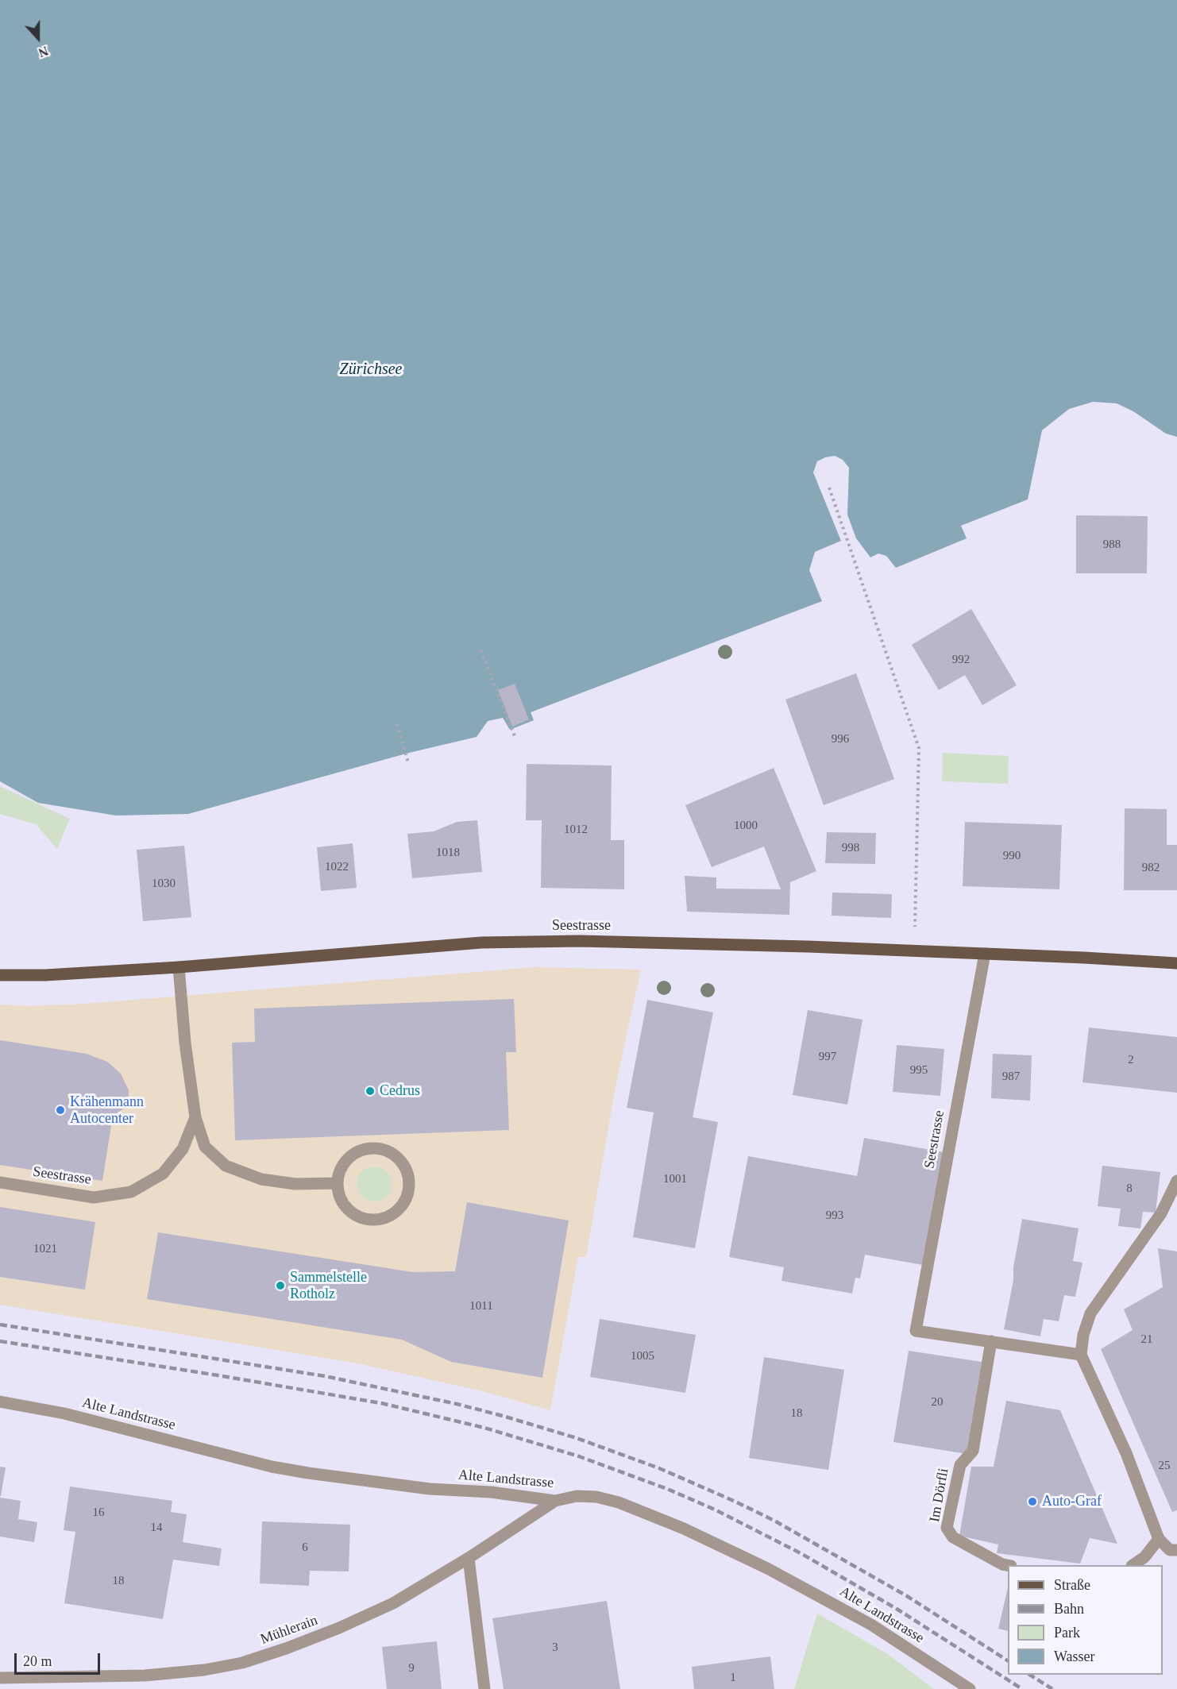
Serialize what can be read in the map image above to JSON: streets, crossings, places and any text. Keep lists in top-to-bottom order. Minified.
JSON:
{"streets":{"main road":["Seestrasse"],"street":["Alte Landstrasse","Im Dörfli","Mühlerain"]},"crossings":[["Seestrasse","Im Dörfli"],["Alte Landstrasse","Mühlerain"]],"water":["Zürichsee"],"places":["Cedrus","Krähenmann Autocenter","Sammelstelle Rotholz","Auto-Graf"],"house_numbers":["988","992","996","1000","1012","998","1018","990","1022","982","1030","997","2","995","987","1001","8","993","1021","1011","21","1005","20","18","25","16","14","6","18","3","9","1"],"legend":["Straße","Bahn","Park","Wasser"],"scale_bar":"20 m","north":"bottom"}
